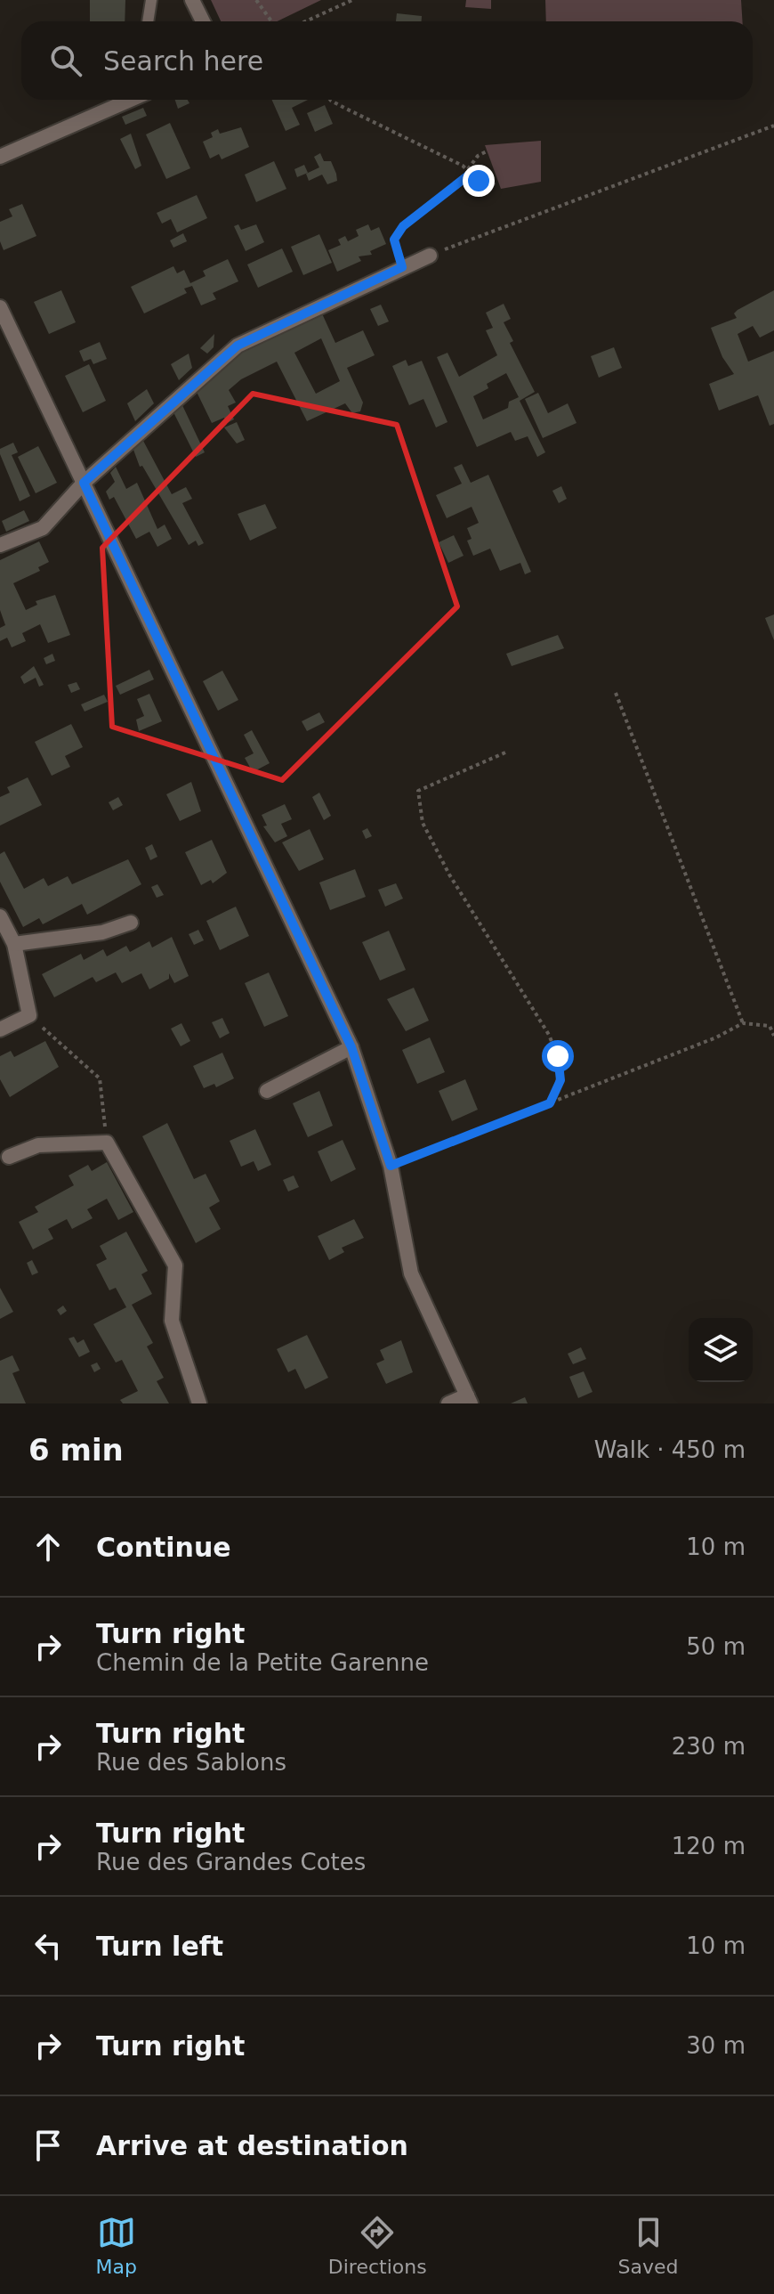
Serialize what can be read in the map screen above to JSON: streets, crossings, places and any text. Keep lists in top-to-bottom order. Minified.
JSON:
{"page":{"search":"Search here","heading":["6 min","Walk · 450 m"],"list":[["Continue","10 m"],["Turn right","Chemin de la Petite Garenne","50 m"],["Turn right","Rue des Sablons","230 m"],["Turn right","Rue des Grandes Cotes","120 m"],["Turn left","10 m"],["Turn right","30 m"],"Arrive at destination"],"nav":["Map","Directions","Saved"]}}
